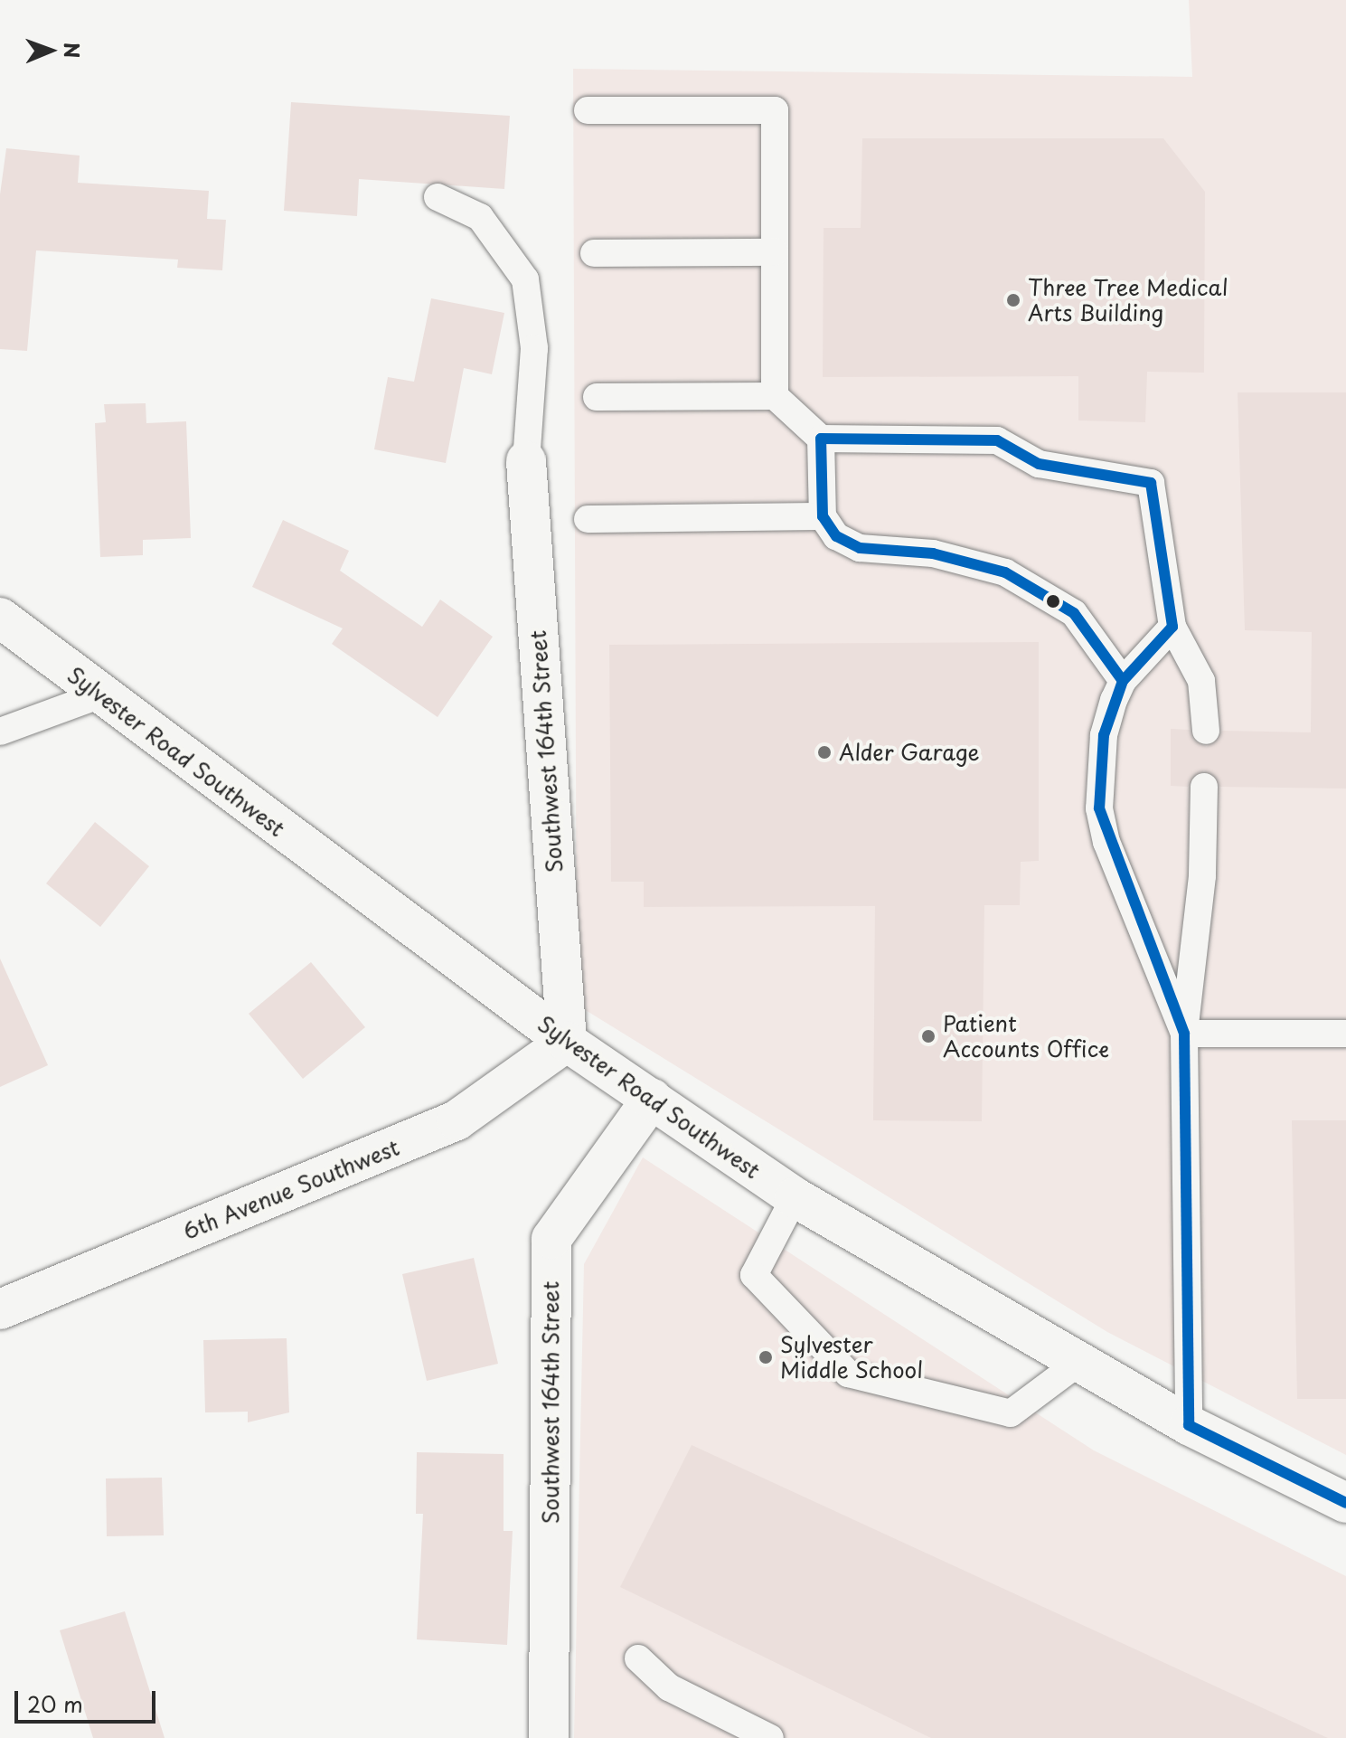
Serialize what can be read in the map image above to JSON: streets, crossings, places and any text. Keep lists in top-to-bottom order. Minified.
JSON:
{"streets":{"street":["Sylvester Road Southwest","Southwest 164th Street","6th Avenue Southwest"]},"crossings":[["Sylvester Road Southwest","Southwest 164th Street"],["Sylvester Road Southwest","6th Avenue Southwest"],["Southwest 164th Street","6th Avenue Southwest"]],"places":["Three Tree Medical Arts Building","Alder Garage","Patient Accounts Office","Sylvester Middle School"],"scale_bar":"20 m","north":"right"}
